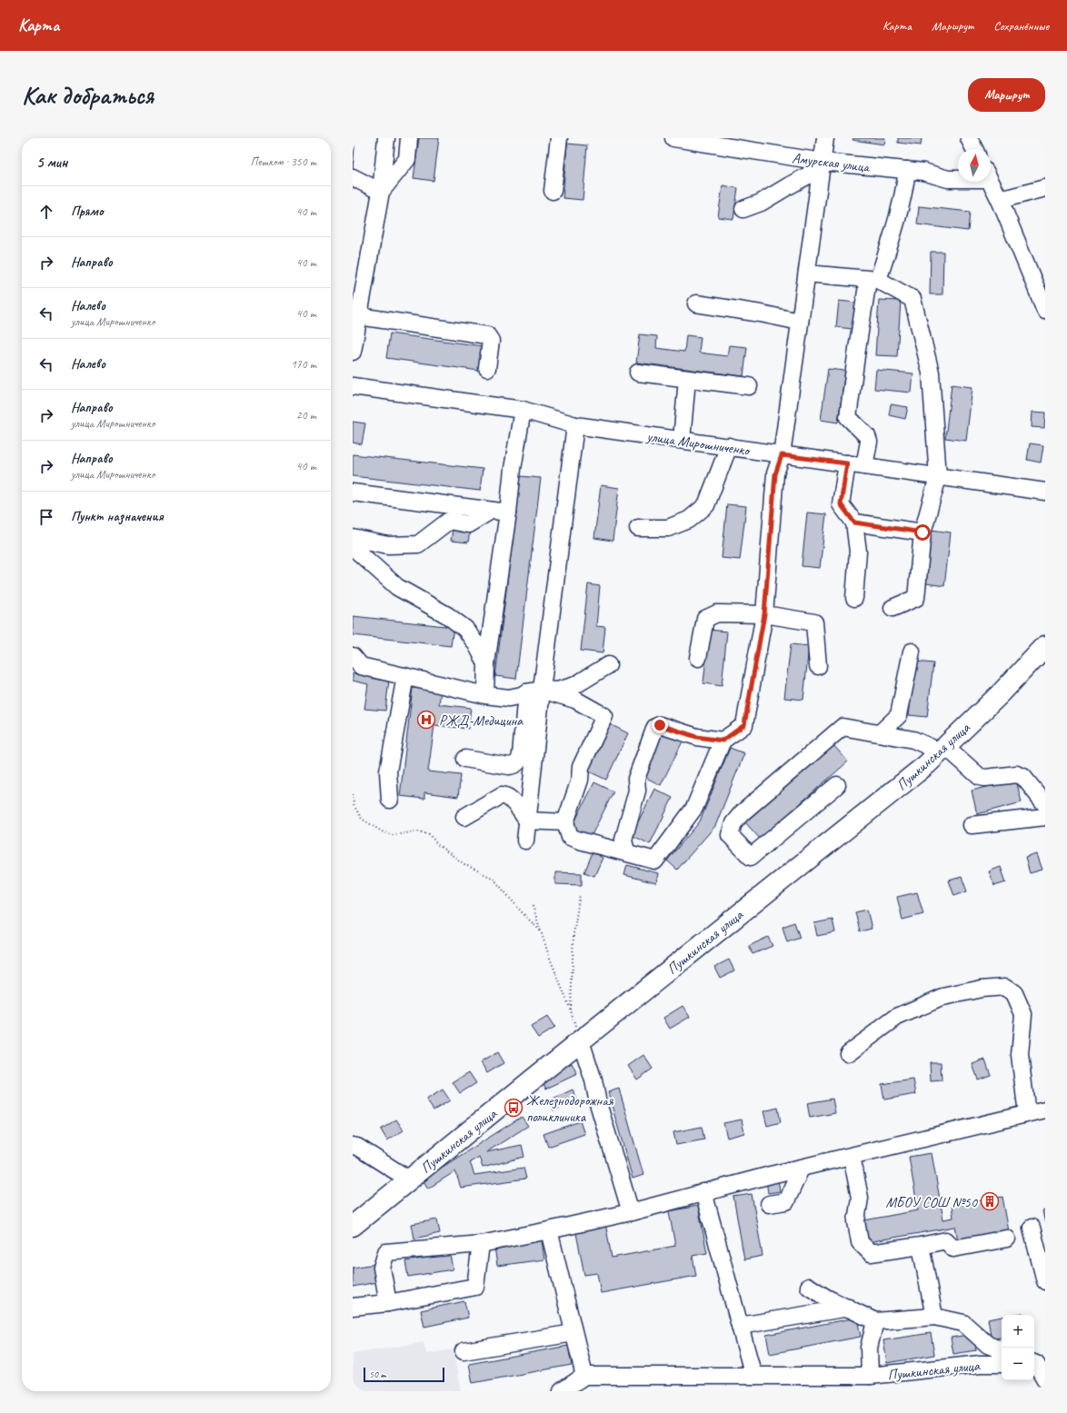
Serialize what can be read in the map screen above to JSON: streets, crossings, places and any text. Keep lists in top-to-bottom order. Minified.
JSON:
{"streets":{"main road":["Пушкинская улица"],"street":["Амурская улица","улица Мирошниченко"]},"places":{"hospital":["РЖД-Медицина"],"bus stop":["Железнодорожная поликлиника"],"building":["МБОУ СОШ №50"]},"scale_bar":"50 m","north":"top","page":{"header":"Карта","nav":["Карта","Маршрут","Сохранённые"],"buttons":"Маршрут","title":"Как добраться","heading":["5 мин","Пешком · 350 m"],"list":[["Прямо","40 m"],["Направо","40 m"],["Налево","улица Мирошниченко","40 m"],["Налево","170 m"],["Направо","улица Мирошниченко","20 m"],["Направо","улица Мирошниченко","40 m"],"Пункт назначения"],"map_buttons":["+","−"],"scale":"50 m"}}
